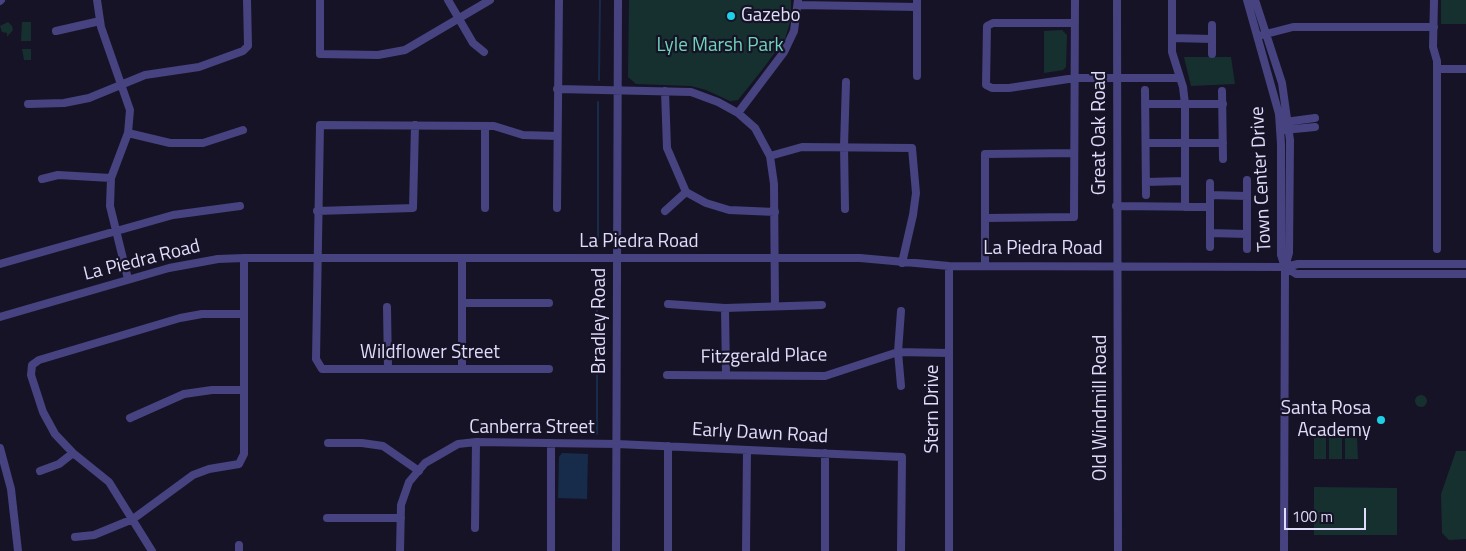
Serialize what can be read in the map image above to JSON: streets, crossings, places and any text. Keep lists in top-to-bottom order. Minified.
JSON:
{"streets":{"street":["Great Oak Road","Town Center Drive","La Piedra Road","Bradley Road","Wildflower Street","Fitzgerald Place","Old Windmill Road","Stern Drive","Canberra Street","Early Dawn Road"]},"crossings":[["Great Oak Road","La Piedra Road"],["Great Oak Road","Old Windmill Road"],["Town Center Drive","La Piedra Road"],["La Piedra Road","Bradley Road"],["La Piedra Road","Wildflower Street"],["La Piedra Road","Old Windmill Road"],["La Piedra Road","Stern Drive"],["Bradley Road","Canberra Street"],["Bradley Road","Early Dawn Road"],["Fitzgerald Place","Stern Drive"],["Canberra Street","Early Dawn Road"]],"parks":["Lyle Marsh Park"],"places":["Gazebo","Santa Rosa Academy"],"scale_bar":"100 m"}
